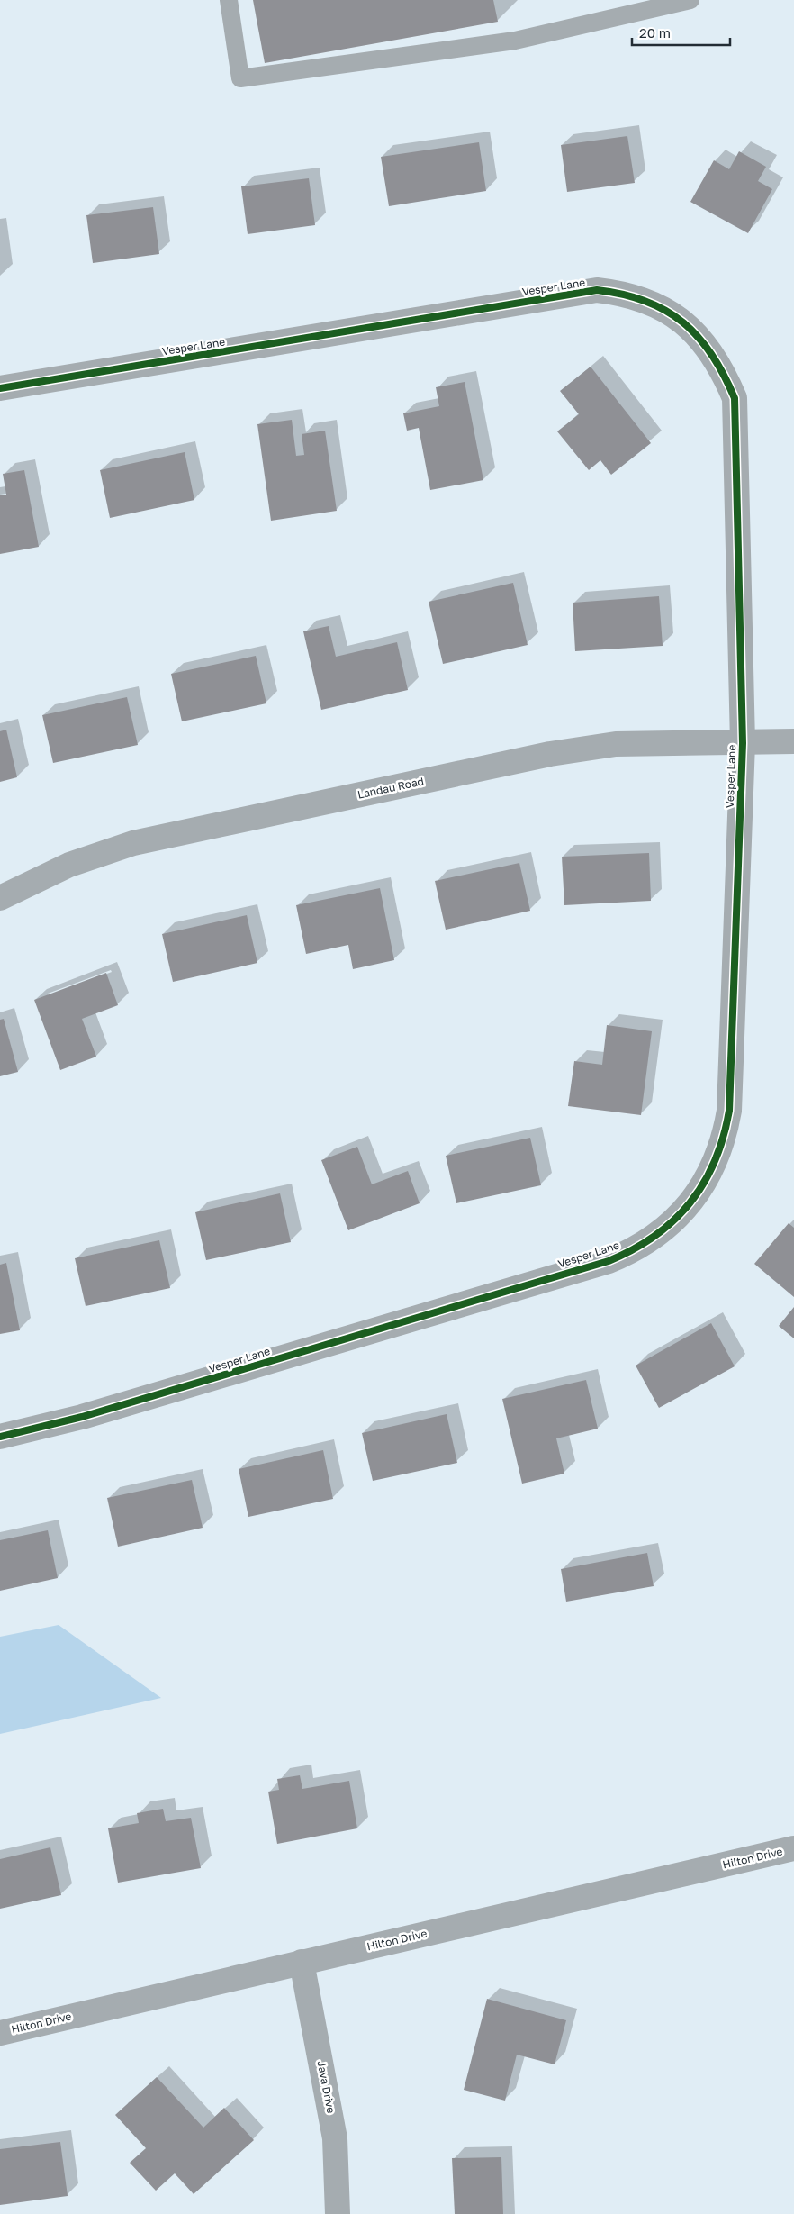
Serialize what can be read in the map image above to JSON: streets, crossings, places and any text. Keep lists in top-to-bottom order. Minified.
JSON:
{"streets":{"street":["Vesper Lane","Landau Road","Hilton Drive","Java Drive"]},"crossings":[["Vesper Lane","Landau Road"],["Hilton Drive","Java Drive"]],"scale_bar":"20 m"}
